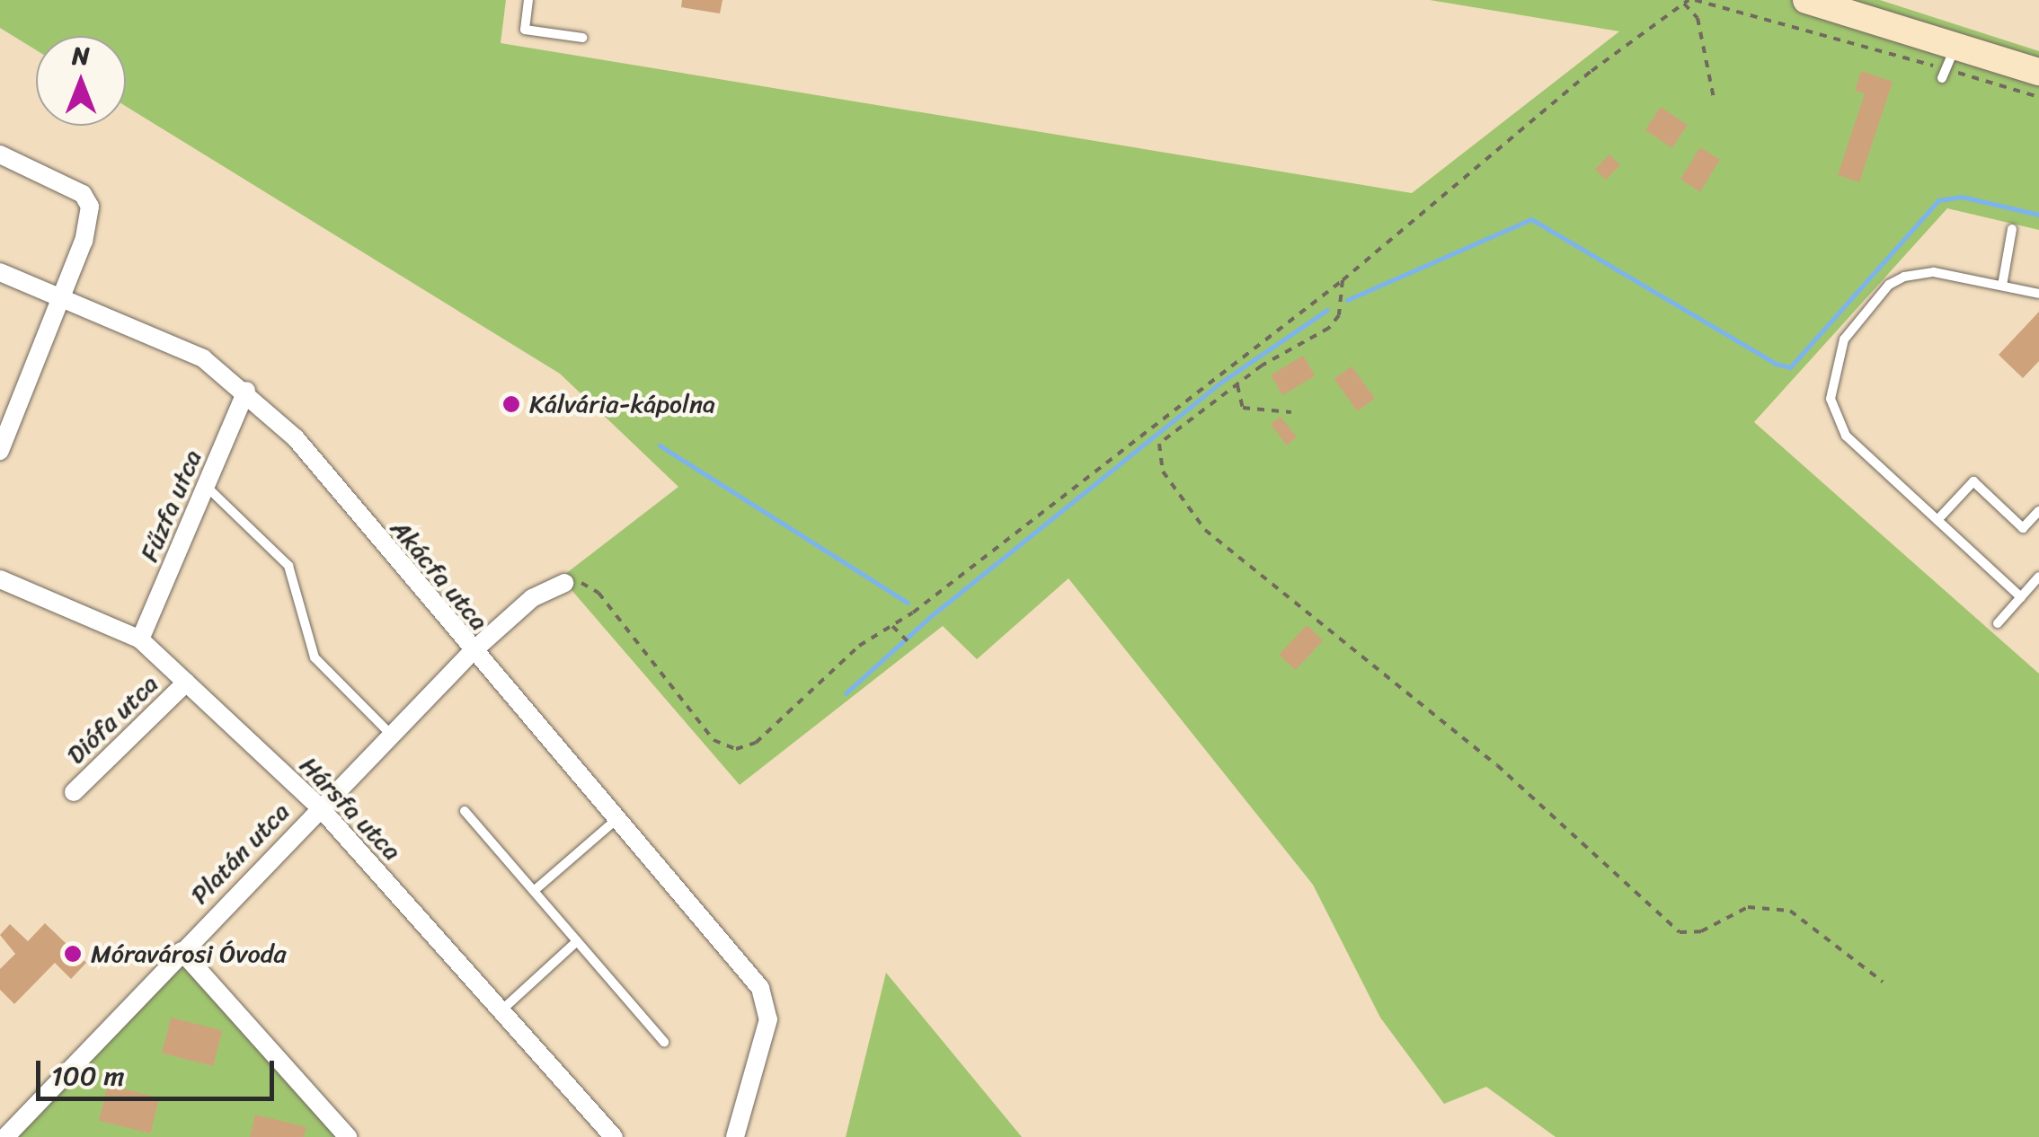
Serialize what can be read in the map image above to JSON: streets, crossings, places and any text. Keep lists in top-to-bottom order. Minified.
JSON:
{"streets":{"street":["Fűzfa utca","Akácfa utca","Diófa utca","Hársfa utca","Platán utca"]},"crossings":[["Fűzfa utca","Akácfa utca"],["Fűzfa utca","Hársfa utca"],["Akácfa utca","Platán utca"],["Diófa utca","Hársfa utca"],["Hársfa utca","Platán utca"]],"places":["Kálvária-kápolna","Móravárosi Óvoda"],"scale_bar":"100 m","north":"top"}
